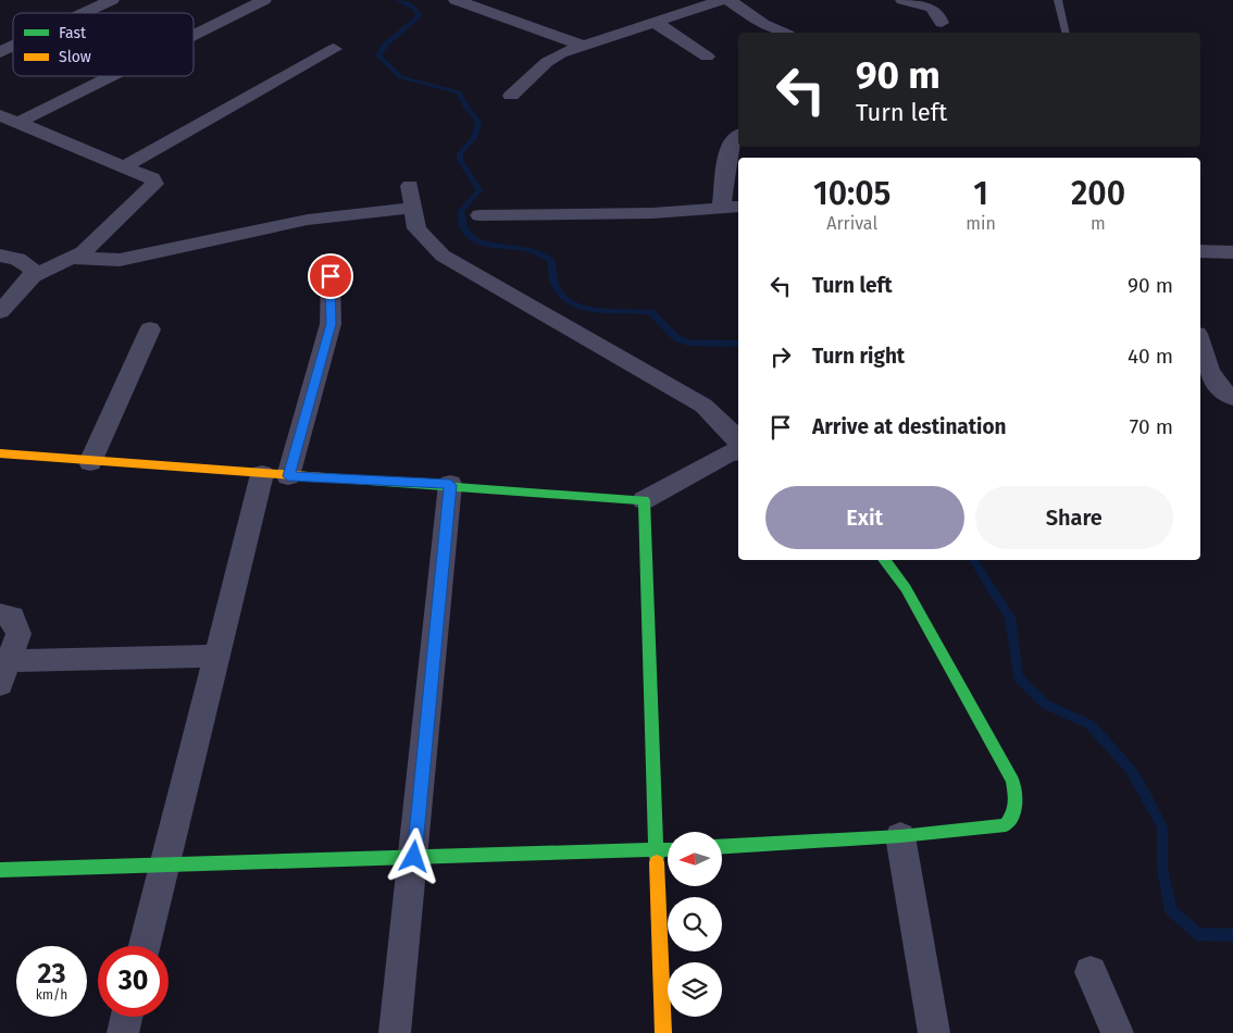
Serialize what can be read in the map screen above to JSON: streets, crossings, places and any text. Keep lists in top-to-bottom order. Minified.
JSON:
{"legend":["Fast","Slow"],"north":"left","page":{"turn":["90 m","Turn left"],"eta":["10:05","Arrival","1","min","200","m"],"list":[{"name":"Turn left","value":"90 m"},{"name":"Turn right","value":"40 m"},{"name":"Arrive at destination","value":"70 m"}],"buttons":["Exit","Share"],"speed":"23 km/h","limit":"30"}}
